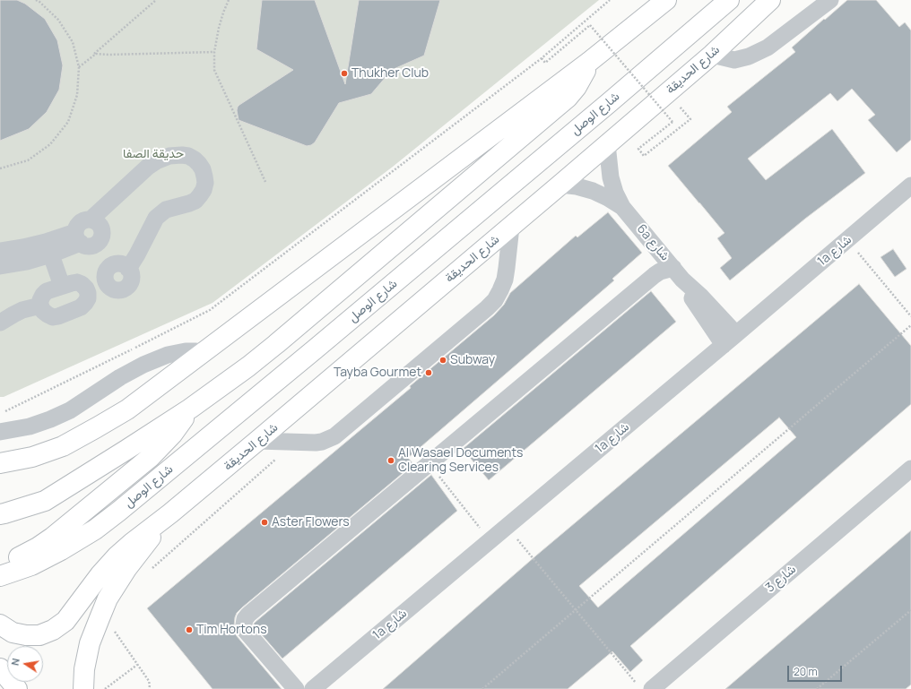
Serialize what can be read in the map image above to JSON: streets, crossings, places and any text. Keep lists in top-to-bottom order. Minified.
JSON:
{"streets":{"main road":["شارع الحديقة","شارع الوصل"],"street":["6a شارع","1a شارع","شارع 3"]},"crossings":[["شارع الحديقة","6a شارع"],["6a شارع","1a شارع"]],"parks":["حديقة الصفا"],"places":["Thukher Club","Subway","Tayba Gourmet","Al Wasael Documents Clearing Services","Aster Flowers","Tim Hortons"],"scale_bar":"20 m","north":"left"}
